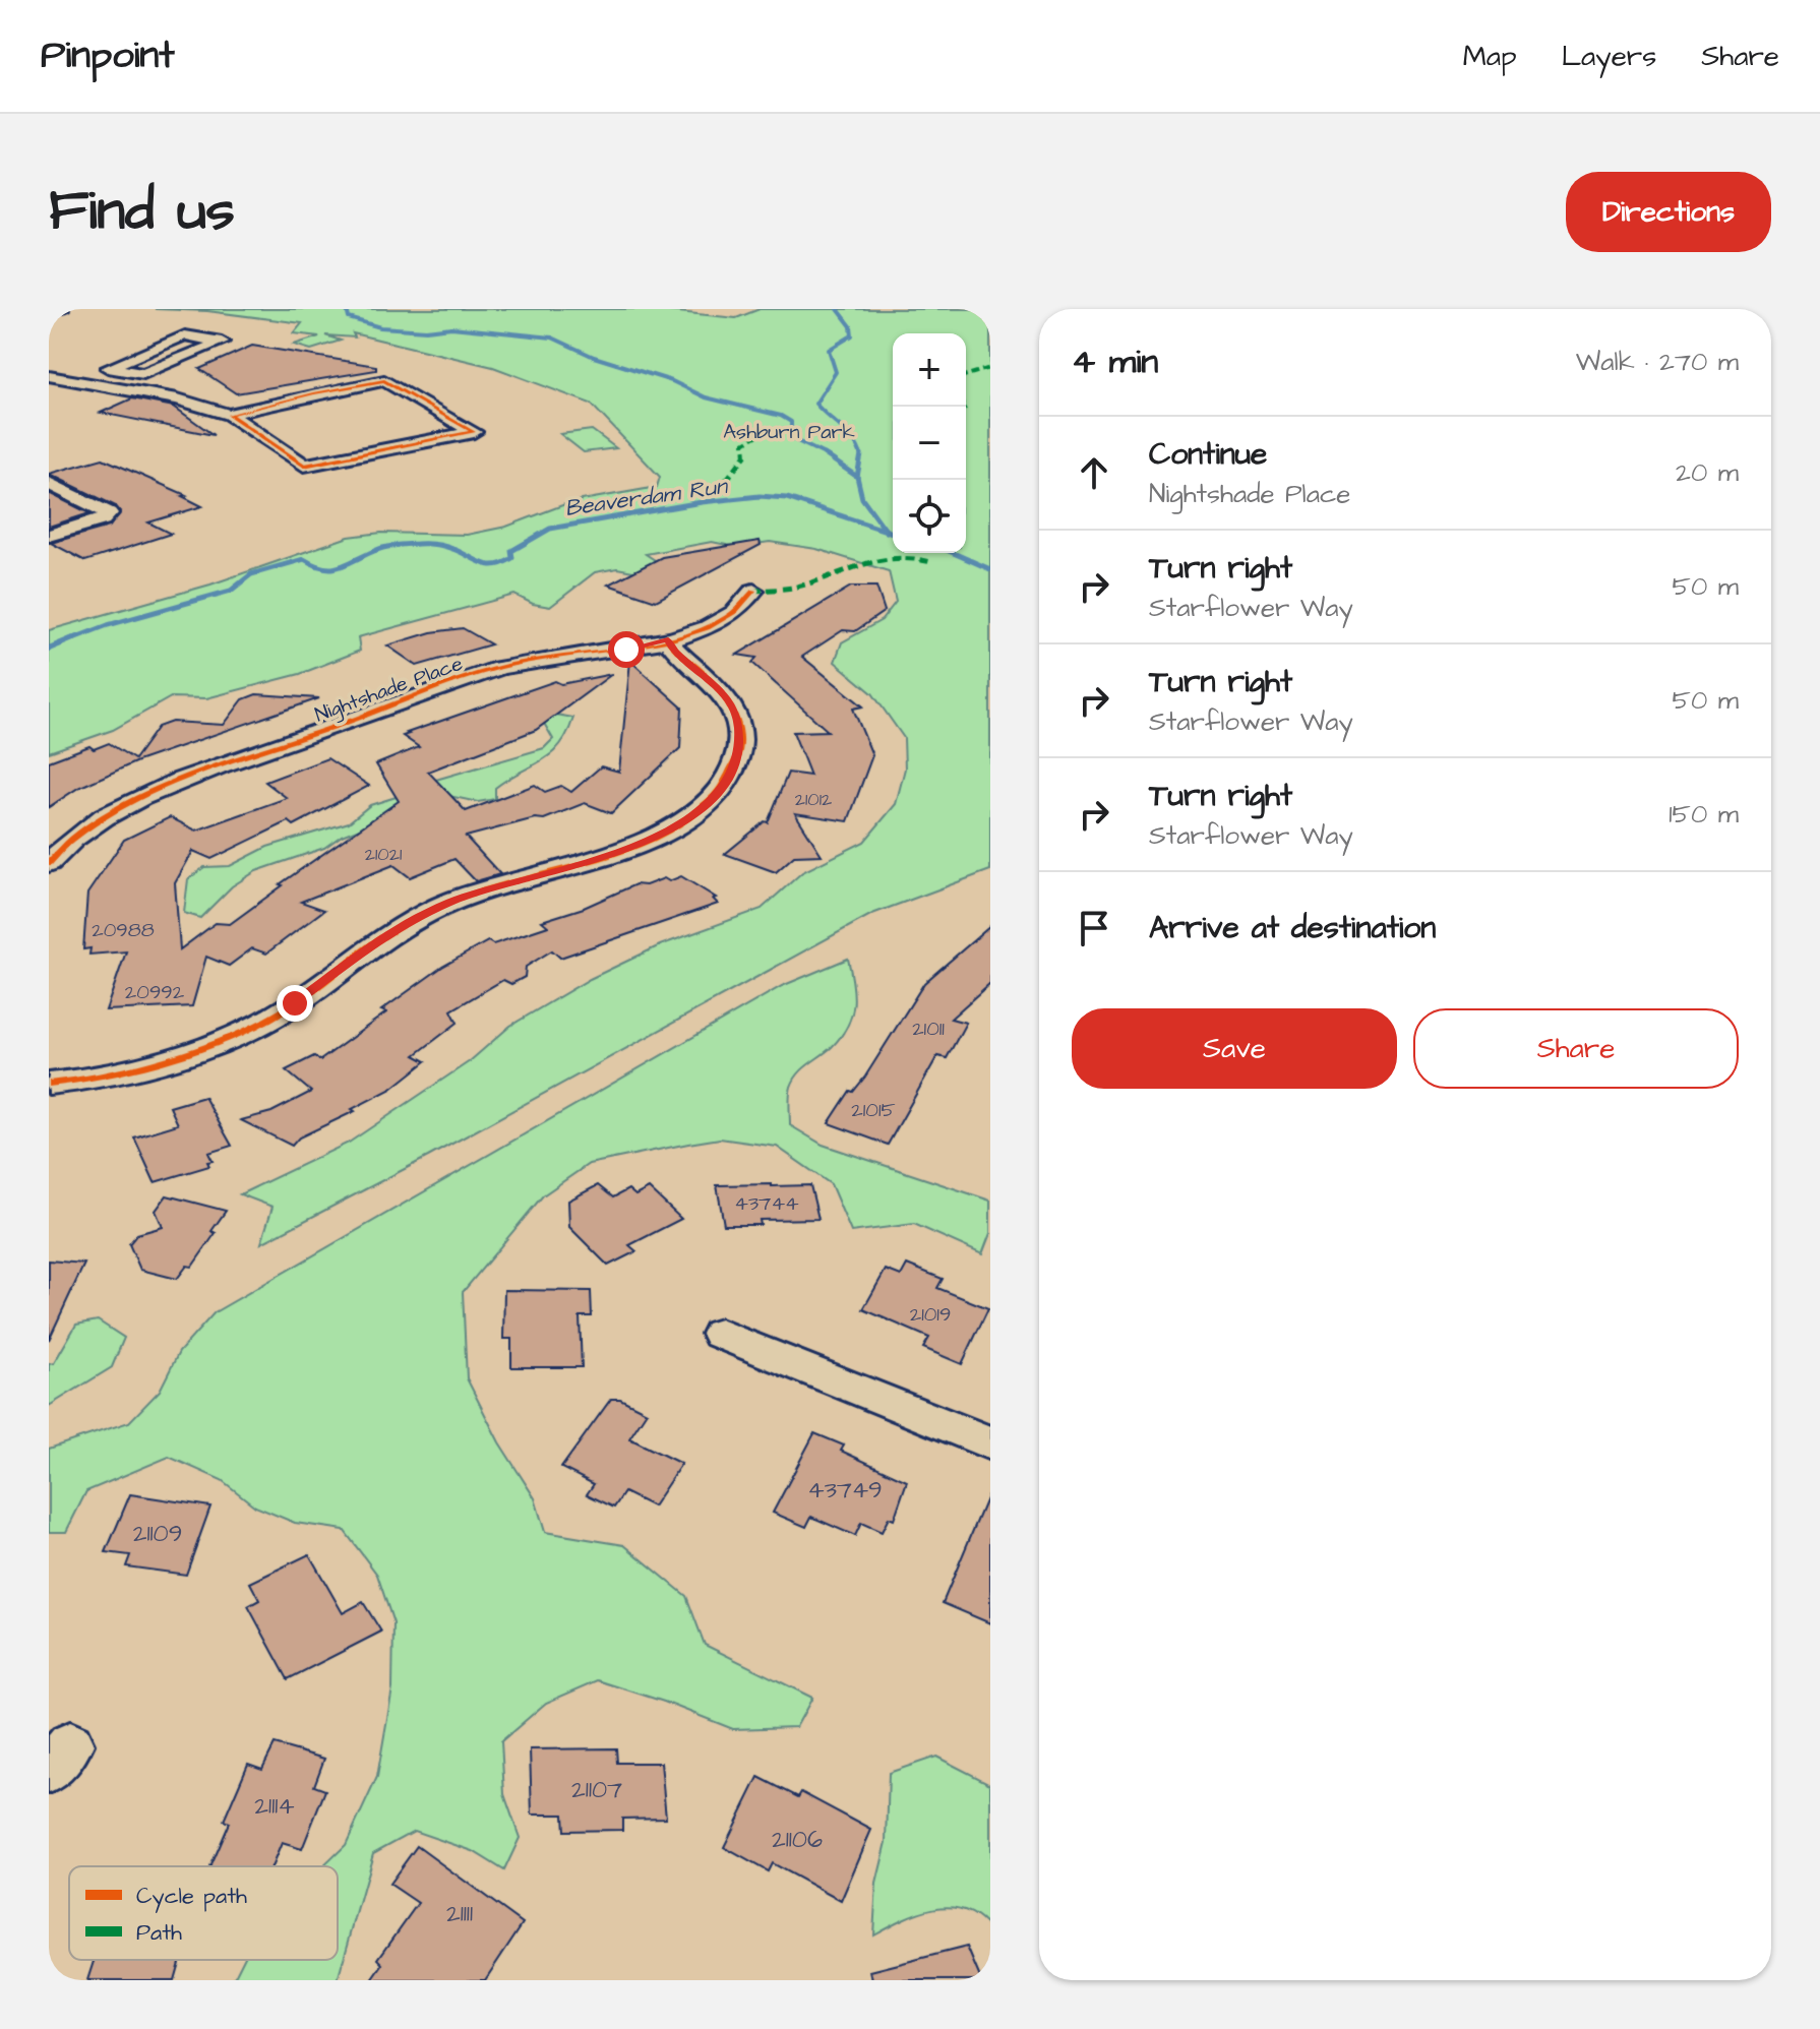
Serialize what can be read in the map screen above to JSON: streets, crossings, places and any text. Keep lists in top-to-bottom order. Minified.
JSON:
{"streets":{"street":["Nightshade Place"]},"water":["Beaverdam Run"],"parks":["Ashburn Park"],"house_numbers":["21012","21021","20988","20992","21011","21015","43744","21019","43749","21109","21107","21114","21106","21111"],"legend":["Cycle path","Path"],"page":{"header":"Pinpoint","nav":["Map","Layers","Share"],"title":"Find us","buttons":["Directions",["Save","Share"]],"heading":["4 min","Walk · 270 m"],"map_buttons":["+","−"],"list":[["Continue","Nightshade Place","20 m"],["Turn right","Starflower Way","50 m"],["Turn right","Starflower Way","50 m"],["Turn right","Starflower Way","150 m"],"Arrive at destination"]}}
